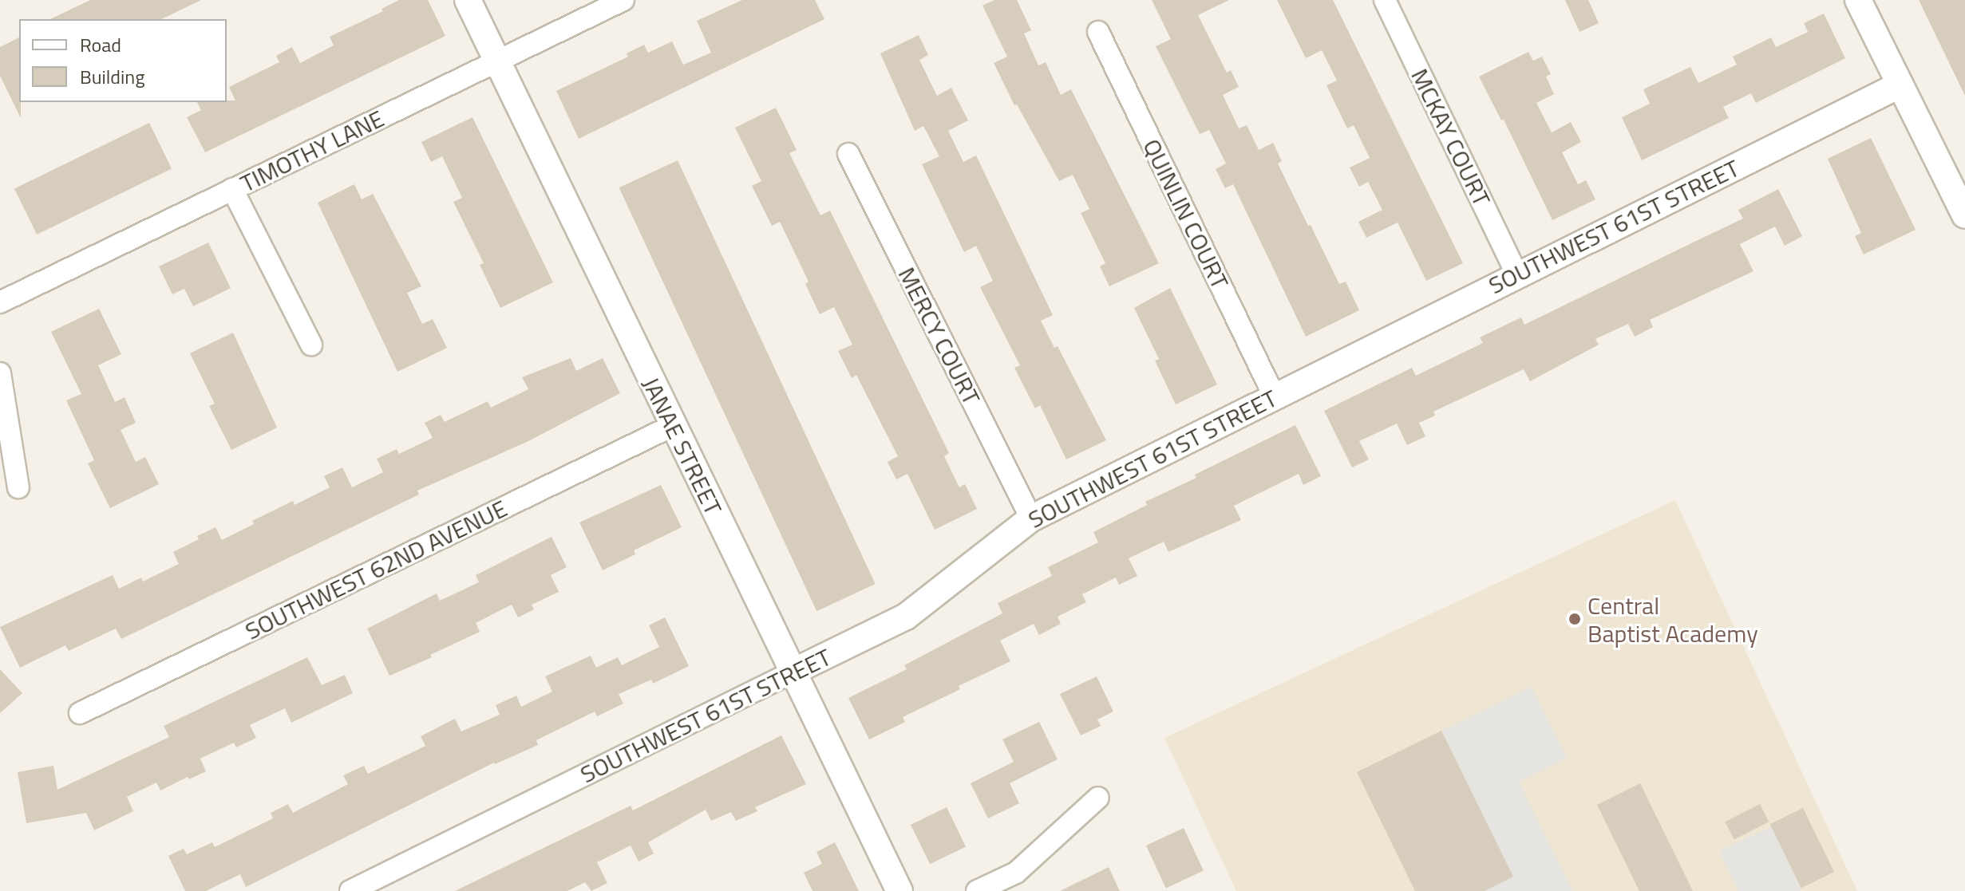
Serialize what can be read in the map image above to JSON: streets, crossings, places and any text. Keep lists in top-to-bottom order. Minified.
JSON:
{"streets":{"street":["MCKAY COURT","TIMOTHY LANE","QUINLIN COURT","SOUTHWEST 61ST STREET","MERCY COURT","JANAE STREET","SOUTHWEST 62ND AVENUE"]},"crossings":[["MCKAY COURT","SOUTHWEST 61ST STREET"],["TIMOTHY LANE","JANAE STREET"],["QUINLIN COURT","SOUTHWEST 61ST STREET"],["SOUTHWEST 61ST STREET","MERCY COURT"],["SOUTHWEST 61ST STREET","JANAE STREET"],["JANAE STREET","SOUTHWEST 62ND AVENUE"]],"places":["Central Baptist Academy"],"legend":["Road","Building"]}
